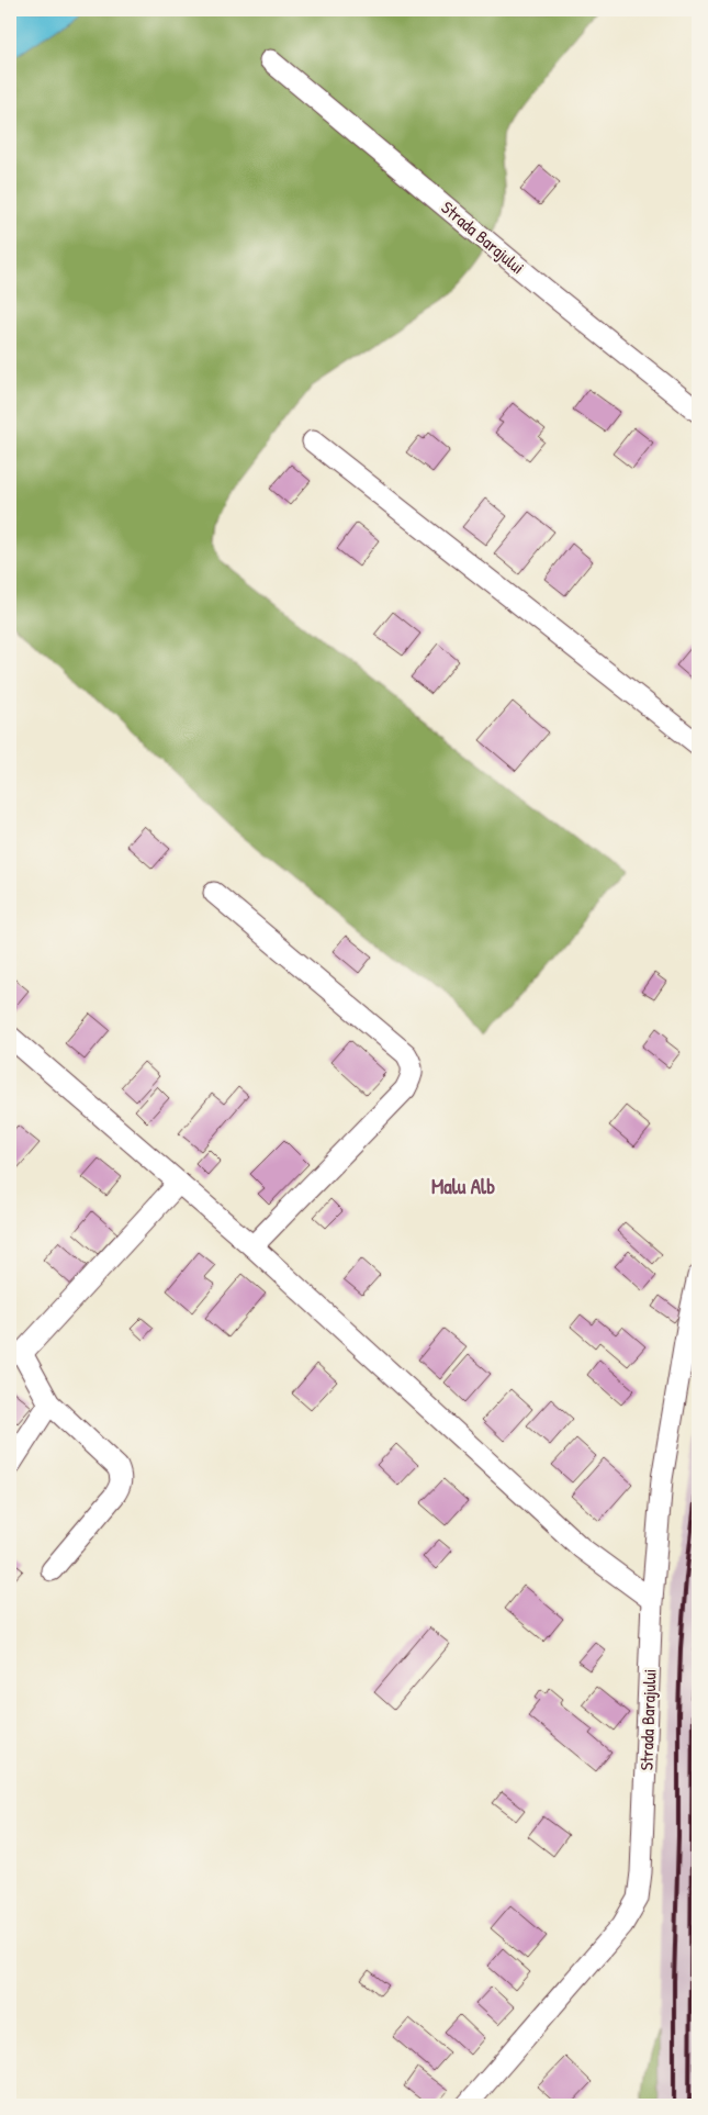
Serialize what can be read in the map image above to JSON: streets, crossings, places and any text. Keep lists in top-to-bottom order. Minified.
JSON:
{"streets":{"street":["Strada Barajului"]},"districts":["Malu Alb"]}
